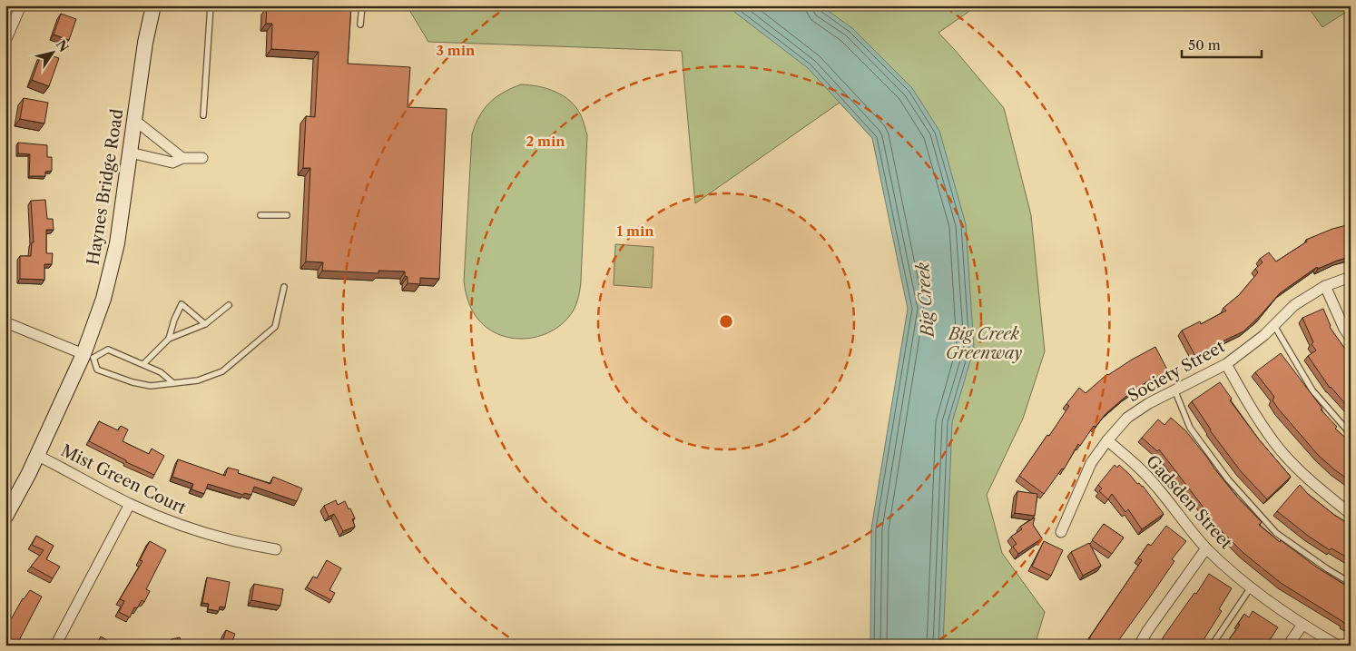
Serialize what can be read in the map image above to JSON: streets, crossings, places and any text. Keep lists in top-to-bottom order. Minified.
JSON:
{"streets":{"main road":["Haynes Bridge Road"],"street":["Society Street","Mist Green Court","Gadsden Street"]},"crossings":[["Haynes Bridge Road","Mist Green Court"],["Society Street","Gadsden Street"]],"water":["Big Creek"],"parks":["Big Creek Greenway"],"scale_bar":"50 m","north":"top right","rings":["3 min","2 min","1 min"]}
